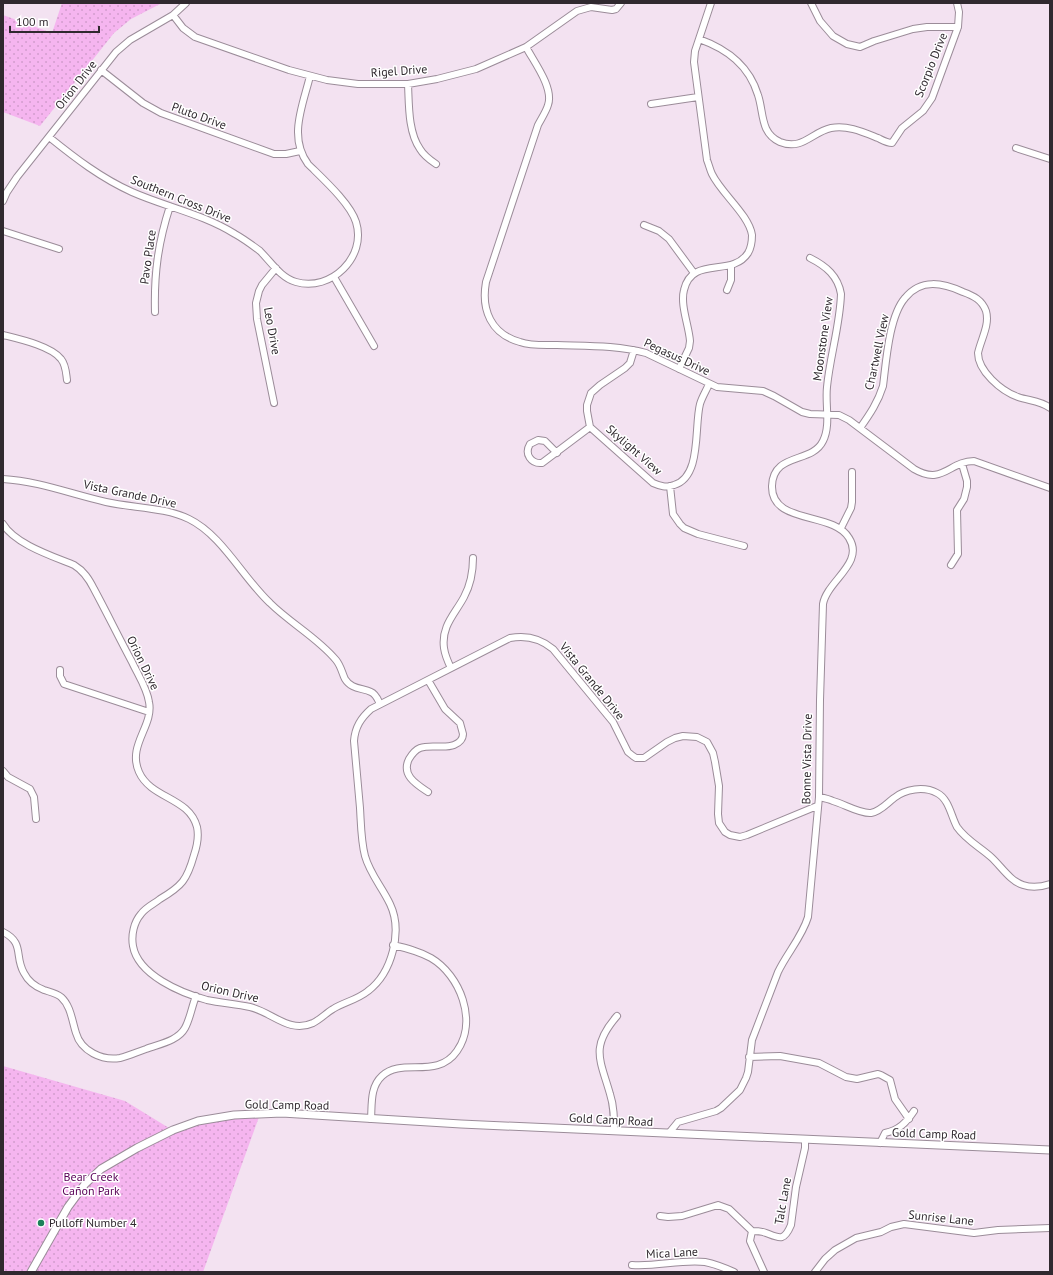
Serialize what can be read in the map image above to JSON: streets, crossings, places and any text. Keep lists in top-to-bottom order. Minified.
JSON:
{"streets":{"street":["Scorpio Drive","Rigel Drive","Orion Drive","Pluto Drive","Southern Cross Drive","Pavo Place","Leo Drive","Moonstone View","Chartwell View","Pegasus Drive","Skylight View","Vista Grande Drive","Bonne Vista Drive","Gold Camp Road","Talc Lane","Sunrise Lane","Mica Lane"]},"crossings":[["Rigel Drive","Orion Drive"],["Rigel Drive","Southern Cross Drive"],["Rigel Drive","Pegasus Drive"],["Orion Drive","Pluto Drive"],["Orion Drive","Southern Cross Drive"],["Orion Drive","Vista Grande Drive"],["Pluto Drive","Southern Cross Drive"],["Southern Cross Drive","Pavo Place"],["Southern Cross Drive","Leo Drive"],["Moonstone View","Pegasus Drive"],["Chartwell View","Pegasus Drive"],["Pegasus Drive","Skylight View"],["Vista Grande Drive","Bonne Vista Drive"],["Bonne Vista Drive","Gold Camp Road"],["Gold Camp Road","Talc Lane"]],"parks":["Bear Creek Cañon Park"],"places":["Pulloff Number 4"],"scale_bar":"100 m"}
